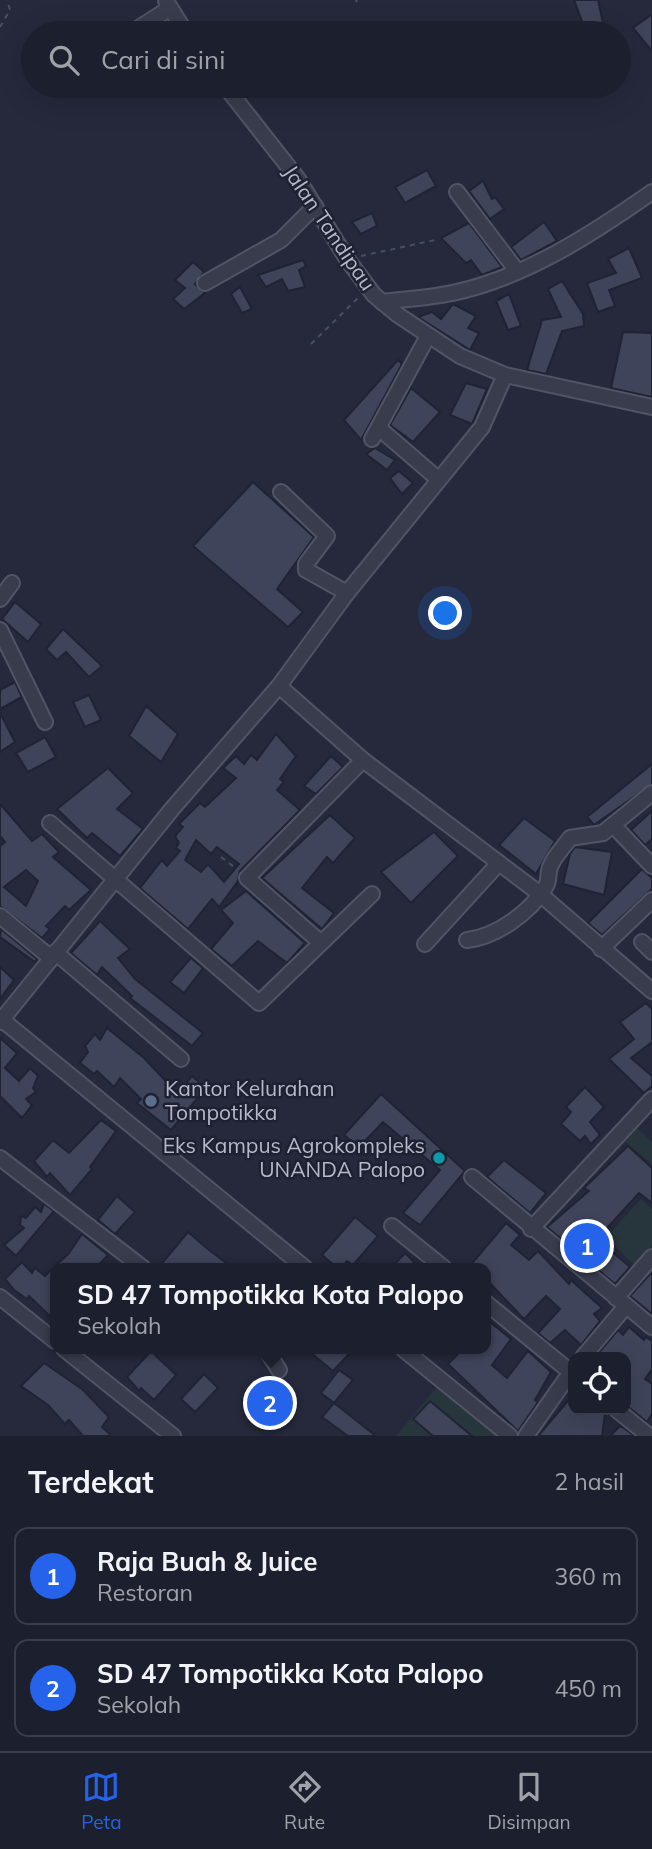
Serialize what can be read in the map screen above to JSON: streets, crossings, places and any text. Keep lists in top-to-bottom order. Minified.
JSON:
{"streets":{"street":["Jalan Tandipau"]},"places":["Kantor Kelurahan Tompotikka","Eks Kampus Agrokompleks UNANDA Palopo"],"page":{"search":"Cari di sini","pins":["1","2"],"popup":["SD 47 Tompotikka Kota Palopo","Sekolah"],"heading":["Terdekat","2 hasil"],"list":[{"mark":"1","name":"Raja Buah & Juice","note":"Restoran","value":"360 m"},{"mark":"2","name":"SD 47 Tompotikka Kota Palopo","note":"Sekolah","value":"450 m"}],"nav":["Peta","Rute","Disimpan"]}}
